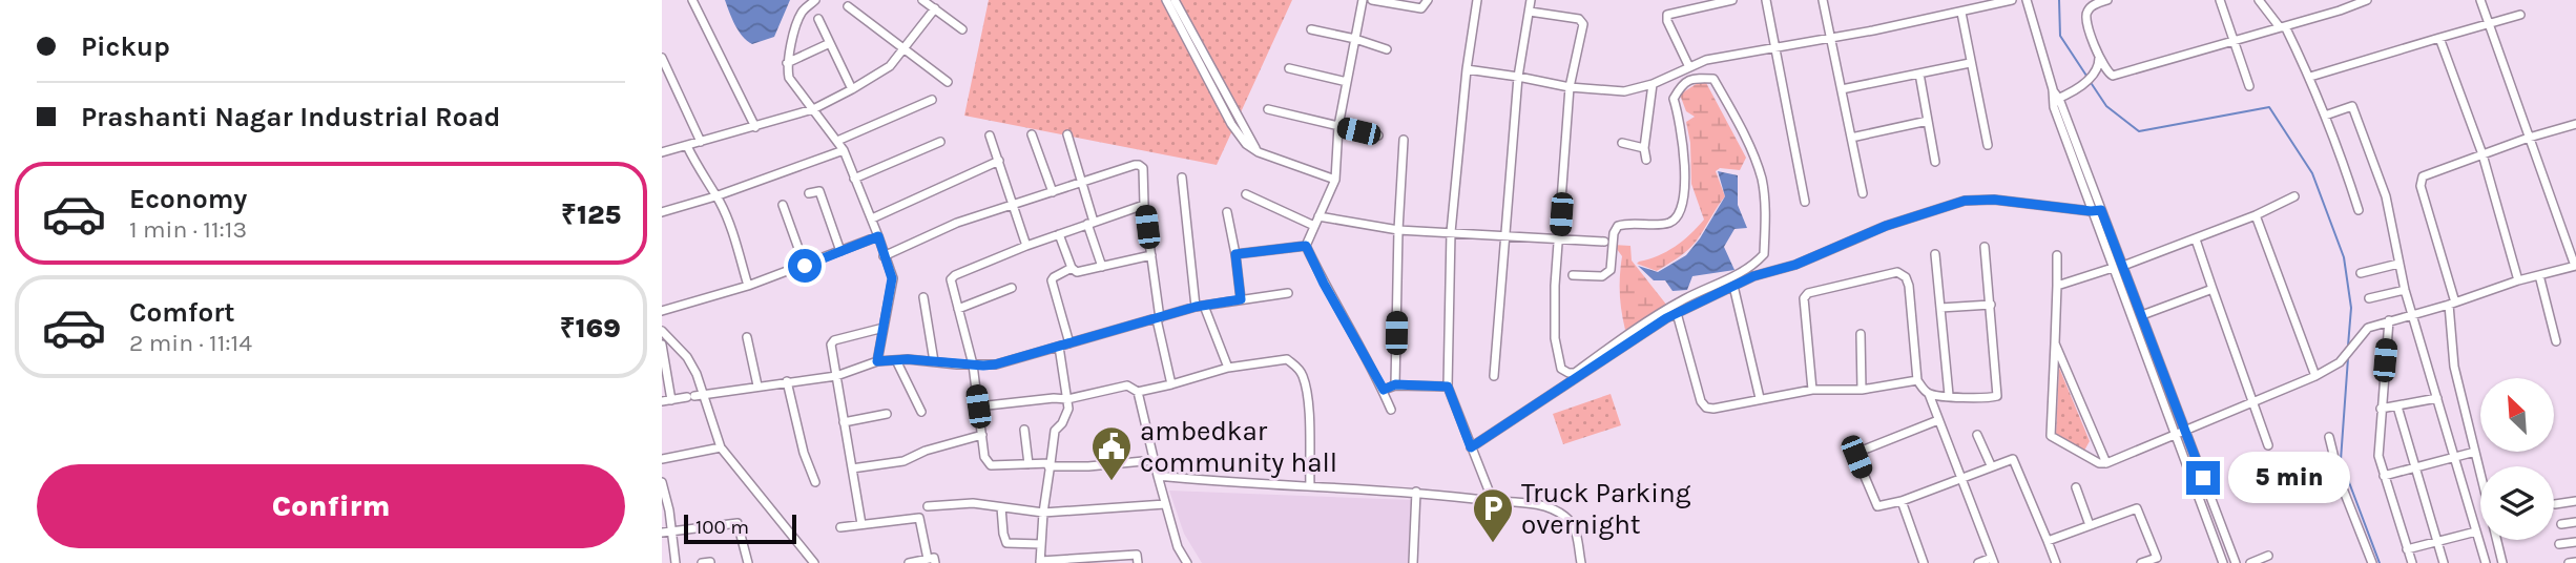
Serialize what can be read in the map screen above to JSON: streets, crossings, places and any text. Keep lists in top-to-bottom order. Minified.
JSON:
{"places":{"public building":["ambedkar community hall"],"parking":["Truck Parking overnight"]},"scale_bar":"100 m","north":"top left","page":{"banner":["Pickup","Prashanti Nagar Industrial Road"],"list":[{"name":"Economy","note":"1 min · 11:13","value":"₹125"},{"name":"Comfort","note":"2 min · 11:14","value":"₹169"}],"buttons":"Confirm","bubble":"5 min","scale":"100 m"}}
